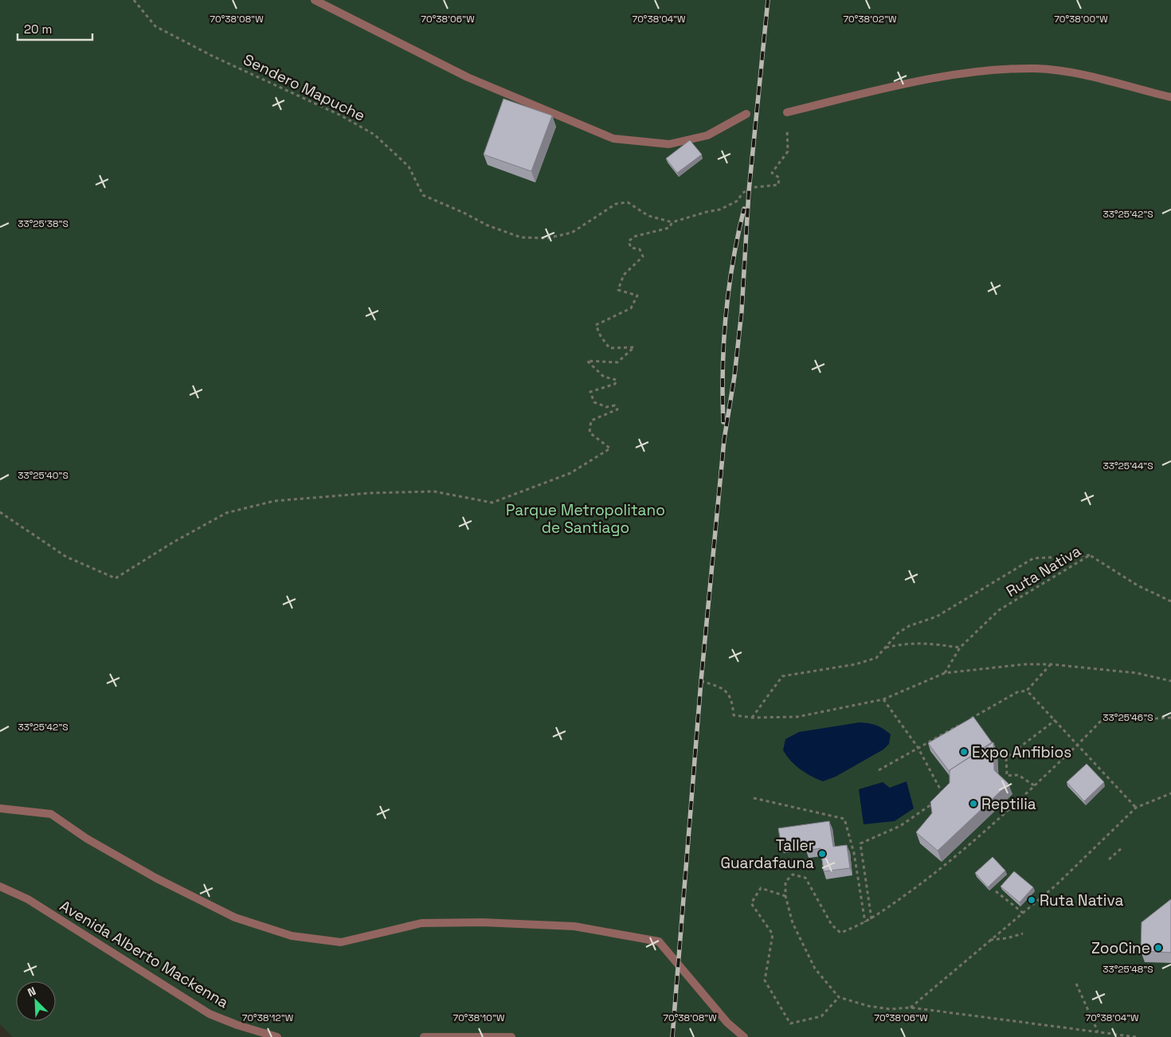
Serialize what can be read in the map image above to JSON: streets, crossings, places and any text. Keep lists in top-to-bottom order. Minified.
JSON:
{"streets":{"street":["Avenida Alberto Mackenna"],"path":["Sendero Mapuche","Ruta Nativa"]},"parks":["Parque Metropolitano de Santiago"],"places":["Expo Anfibios","Reptilia","Taller Guardafauna","Ruta Nativa","ZooCine"],"scale_bar":"20 m","north":"top left","coordinates":["70°38'08\"W","70°38'06\"W","70°38'04\"W","70°38'02\"W","70°38'00\"W","33°25'42\"S","33°25'38\"S","33°25'44\"S","33°25'40\"S","33°25'46\"S","33°25'48\"S","70°38'12\"W","70°38'10\"W"]}
